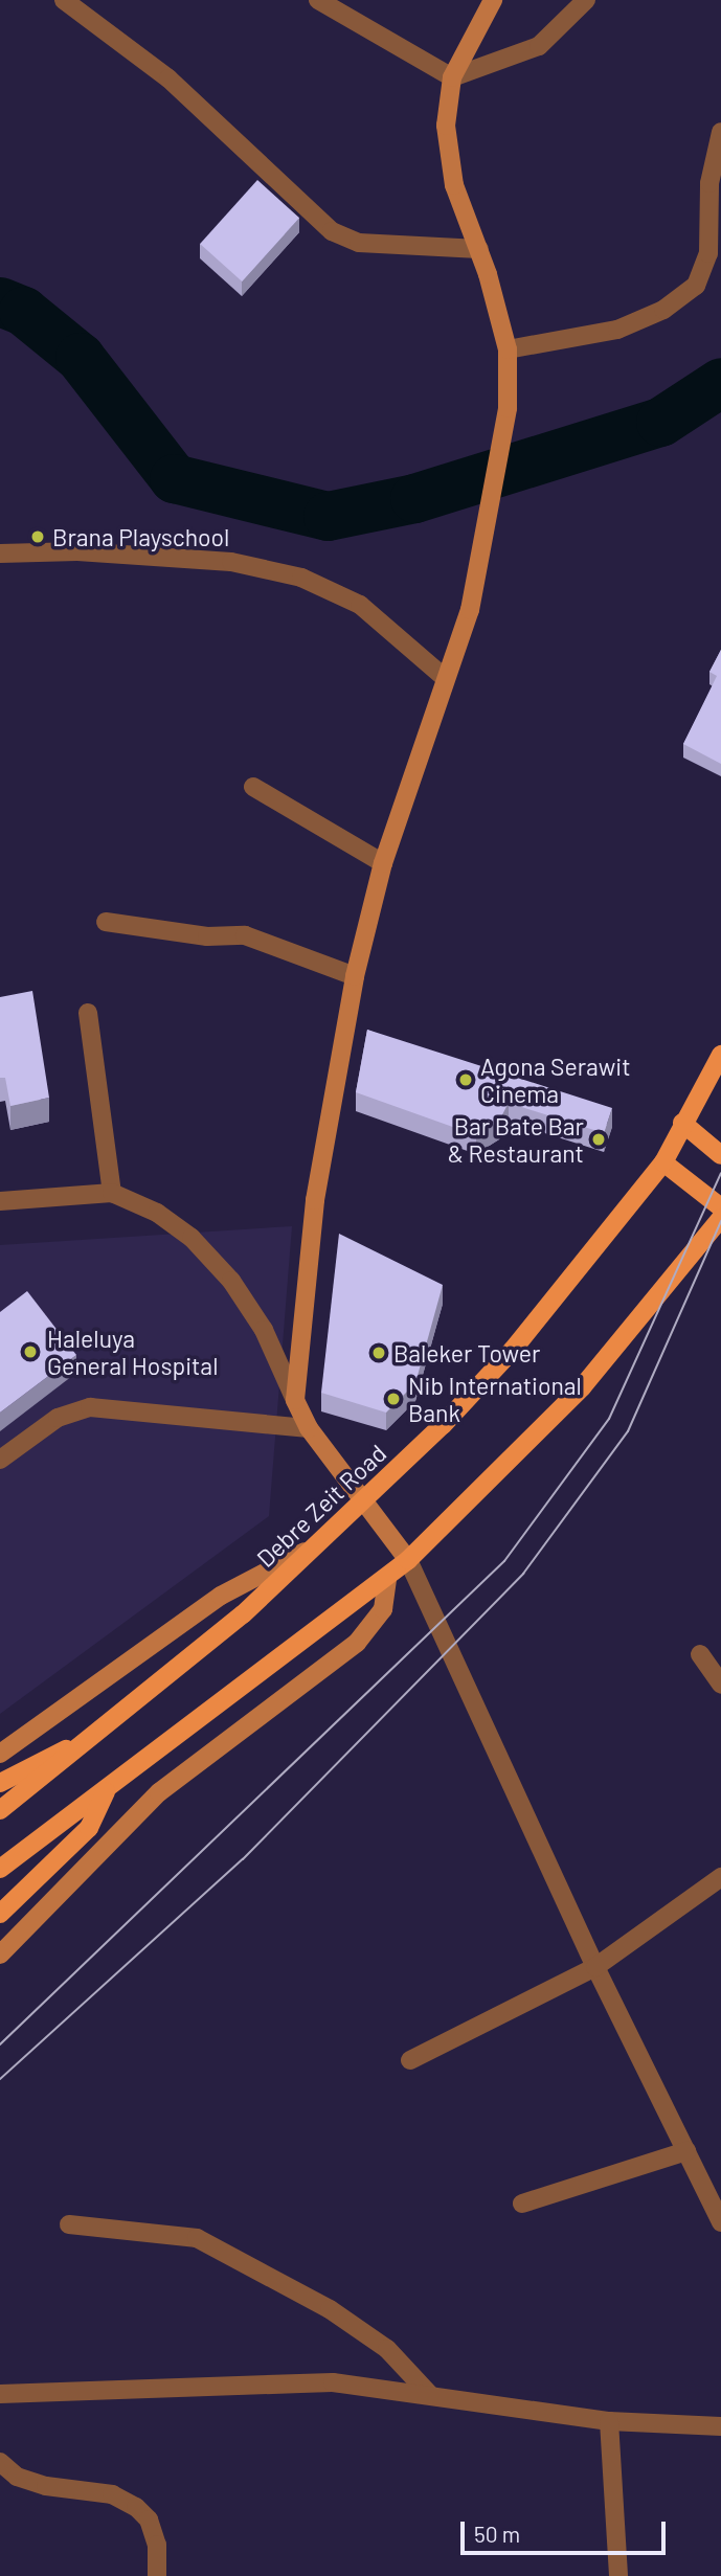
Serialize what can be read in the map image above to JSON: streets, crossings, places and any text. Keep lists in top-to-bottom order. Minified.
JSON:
{"streets":{"main road":["Debre Zeit Road"]},"places":["Brana Playschool","Agona Serawit Cinema","Bar Bate Bar & Restaurant","Haleluya General Hospital","Baleker Tower","Nib International Bank"],"scale_bar":"50 m"}
